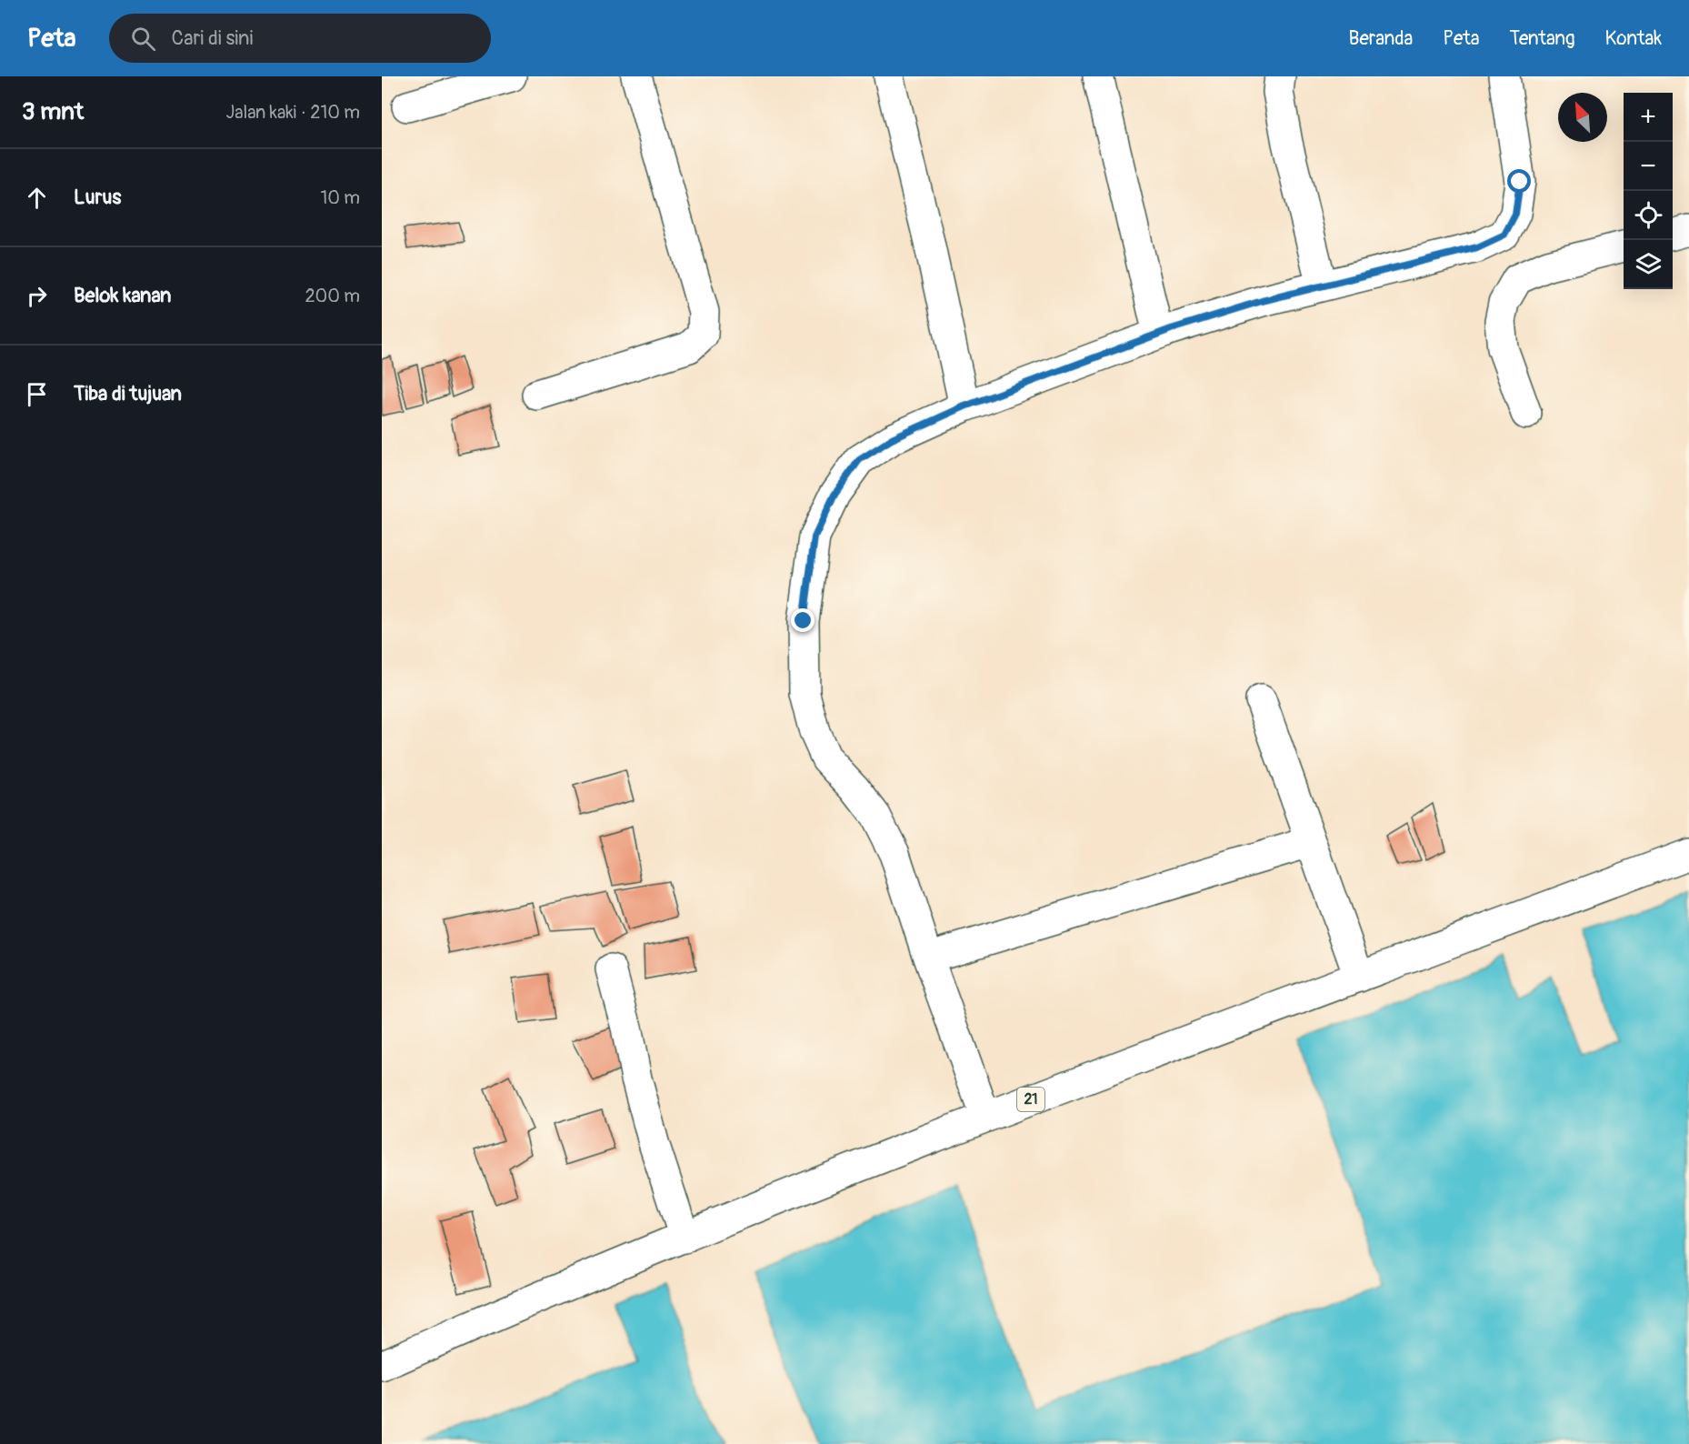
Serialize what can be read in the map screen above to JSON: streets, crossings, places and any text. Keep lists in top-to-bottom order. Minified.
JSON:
{"streets":{"main road":["21"]},"north":"top left","page":{"header":"Peta","search":"Cari di sini","nav":["Beranda","Peta","Tentang","Kontak"],"heading":["3 mnt","Jalan kaki · 210 m"],"map_buttons":["+","−"],"list":[["Lurus","10 m"],["Belok kanan","200 m"],"Tiba di tujuan"]}}
